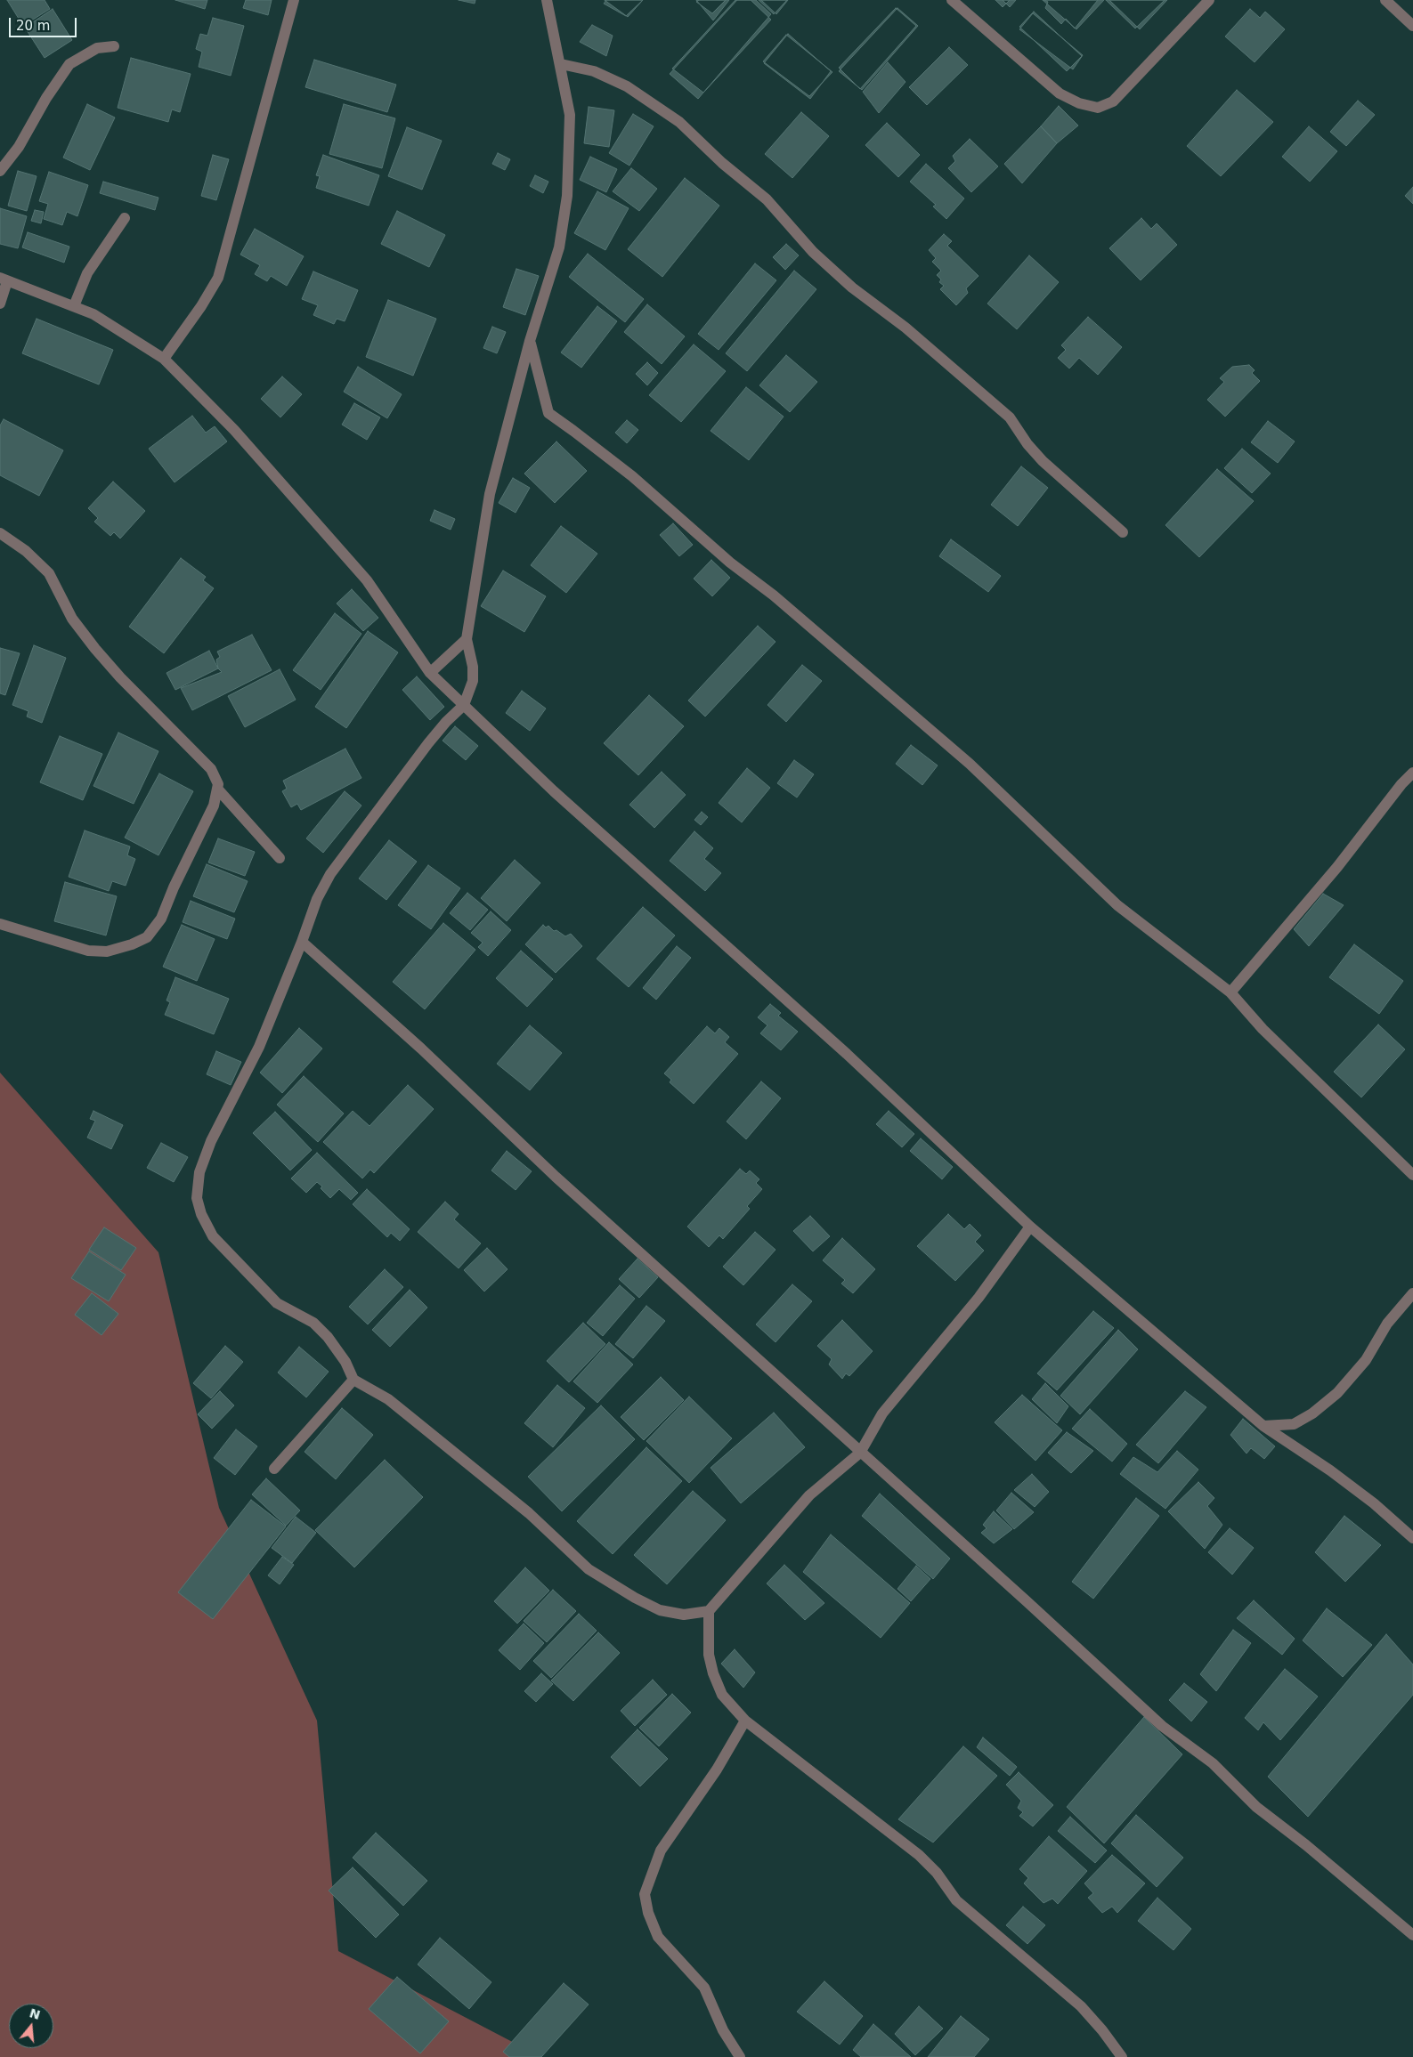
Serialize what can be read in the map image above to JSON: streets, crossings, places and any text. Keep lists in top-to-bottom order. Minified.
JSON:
{"scale_bar":"20 m","north":"top"}
